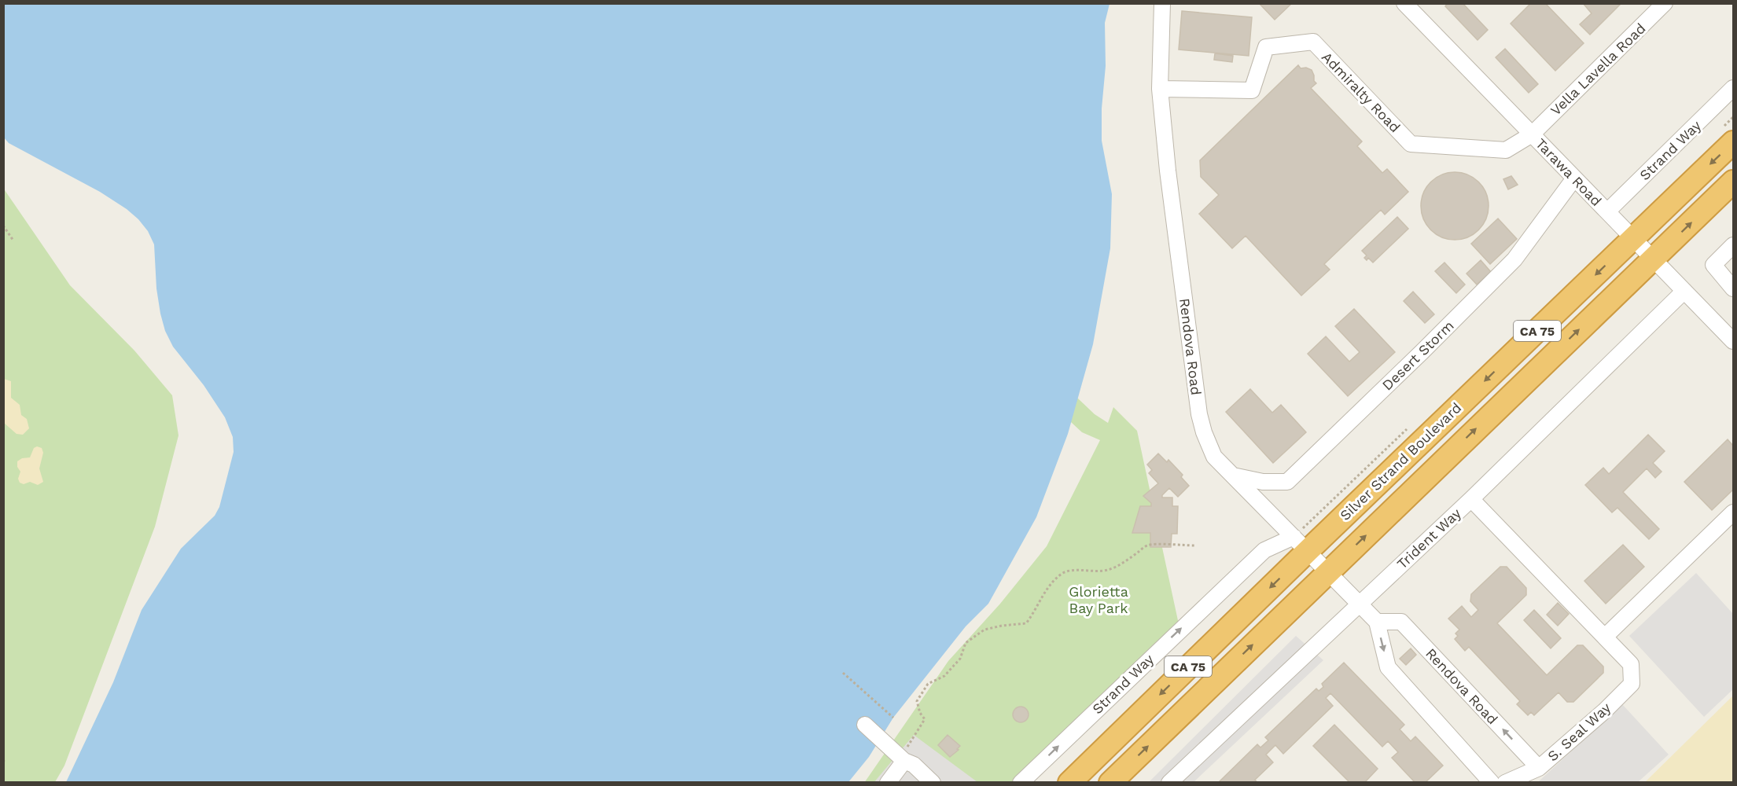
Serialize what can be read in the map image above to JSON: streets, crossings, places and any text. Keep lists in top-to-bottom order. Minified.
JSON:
{"streets":{"highway":["CA 75","Silver Strand Boulevard"],"street":["Vella Lavella Road","Admiralty Road","Strand Way","Tarawa Road","Rendova Road","Desert Storm","Trident Way","S. Seal Way"]},"crossings":[["Vella Lavella Road","Admiralty Road"],["Vella Lavella Road","Tarawa Road"],["Admiralty Road","Tarawa Road"],["Admiralty Road","Rendova Road"],["Strand Way","Tarawa Road"],["Strand Way","Rendova Road"],["Strand Way","Silver Strand Boulevard"],["Tarawa Road","Desert Storm"],["Tarawa Road","Silver Strand Boulevard"],["Tarawa Road","Trident Way"],["Rendova Road","Desert Storm"],["Rendova Road","Silver Strand Boulevard"],["Rendova Road","Trident Way"],["Rendova Road","S. Seal Way"]],"one_way":["Strand Way"],"parks":["Glorietta Bay Park"]}
